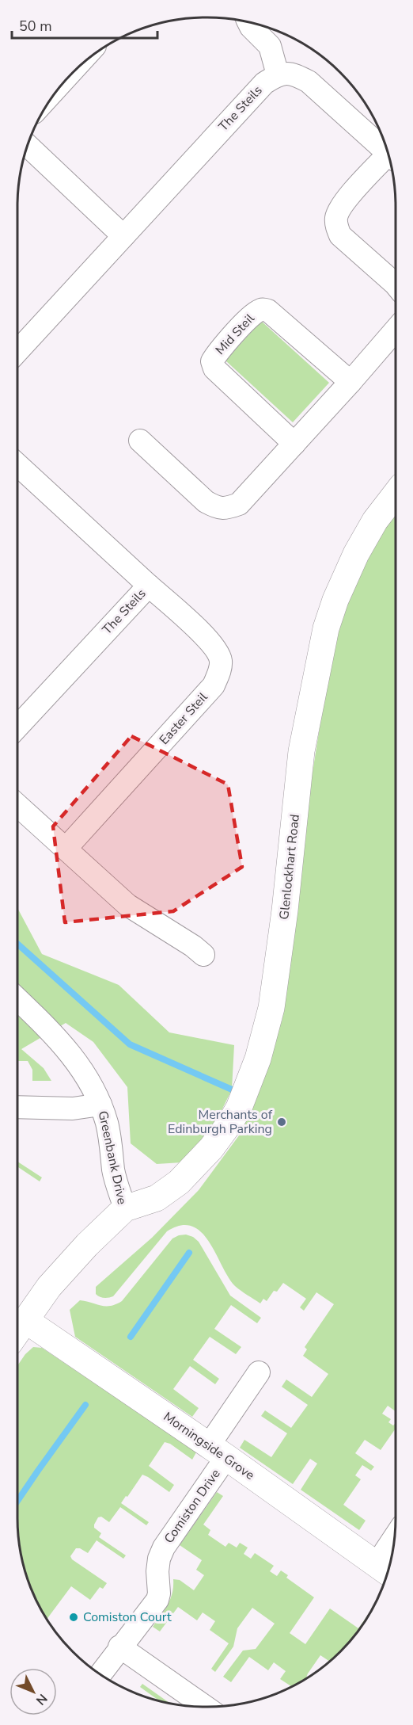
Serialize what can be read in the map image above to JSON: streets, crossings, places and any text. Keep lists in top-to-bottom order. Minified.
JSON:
{"streets":{"street":["The Steils","Mid Steil","Easter Steil","Glenlockhart Road","Greenbank Drive","Morningside Grove","Comiston Drive"]},"crossings":[["The Steils","Easter Steil"],["Glenlockhart Road","Greenbank Drive"],["Greenbank Drive","Morningside Grove"],["Morningside Grove","Comiston Drive"]],"places":["Merchants of Edinburgh Parking","Comiston Court"],"scale_bar":"50 m","north":"bottom right"}
